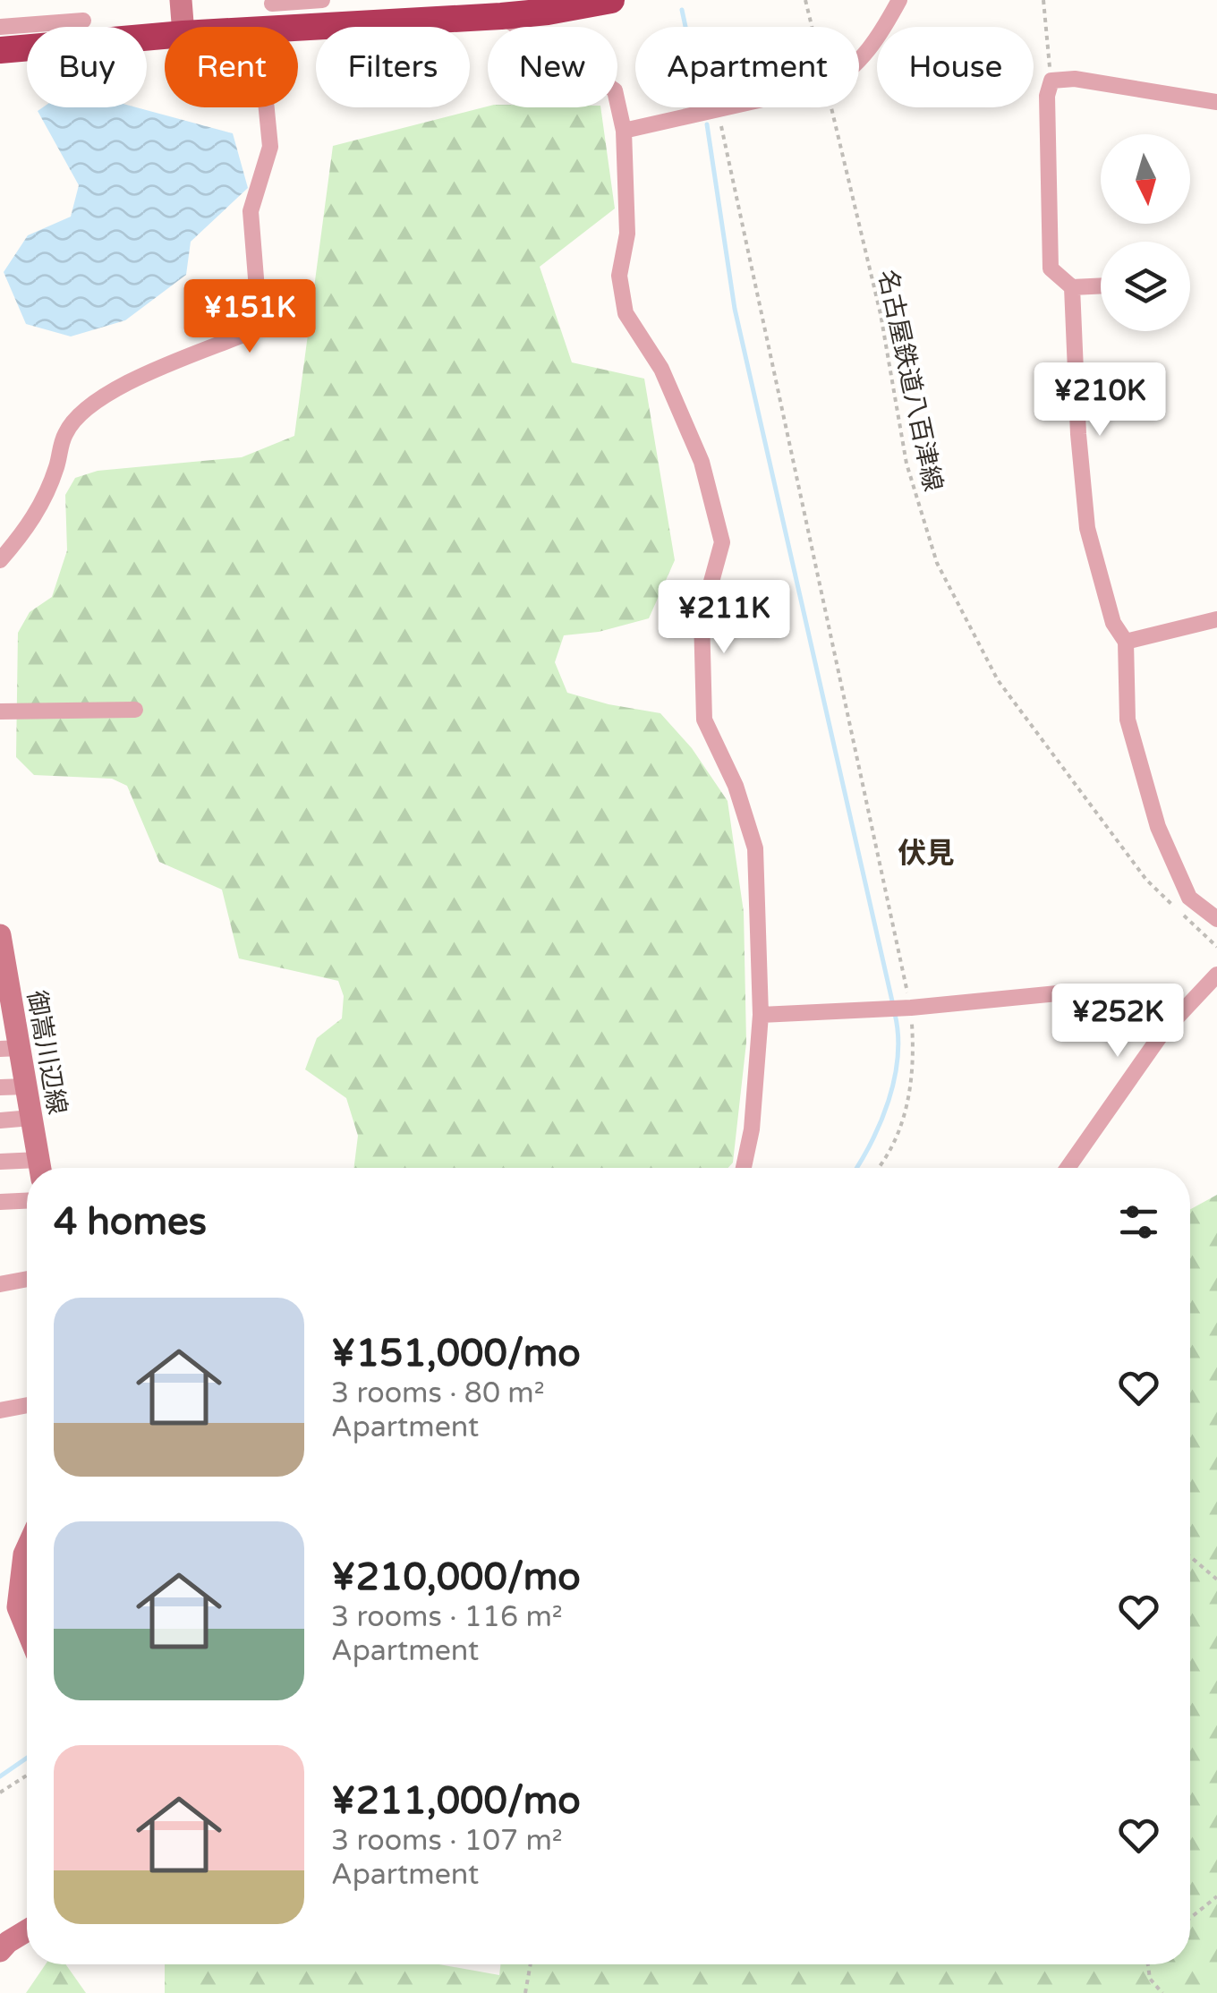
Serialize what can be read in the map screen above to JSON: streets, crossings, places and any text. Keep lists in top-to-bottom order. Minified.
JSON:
{"streets":{"main road":["御嵩川辺線"],"path":["名古屋鉄道八百津線"]},"districts":["伏見"],"north":"bottom","page":{"chip":["Buy","Rent","Filters","New","Apartment","House"],"price":["¥151K","¥210K","¥211K","¥252K"],"heading":"4 homes","list":[{"name":"¥151,000/mo","note":"3 rooms · 80 m² · Apartment"},{"name":"¥210,000/mo","note":"3 rooms · 116 m² · Apartment"},{"name":"¥211,000/mo","note":"3 rooms · 107 m² · Apartment"}]}}
